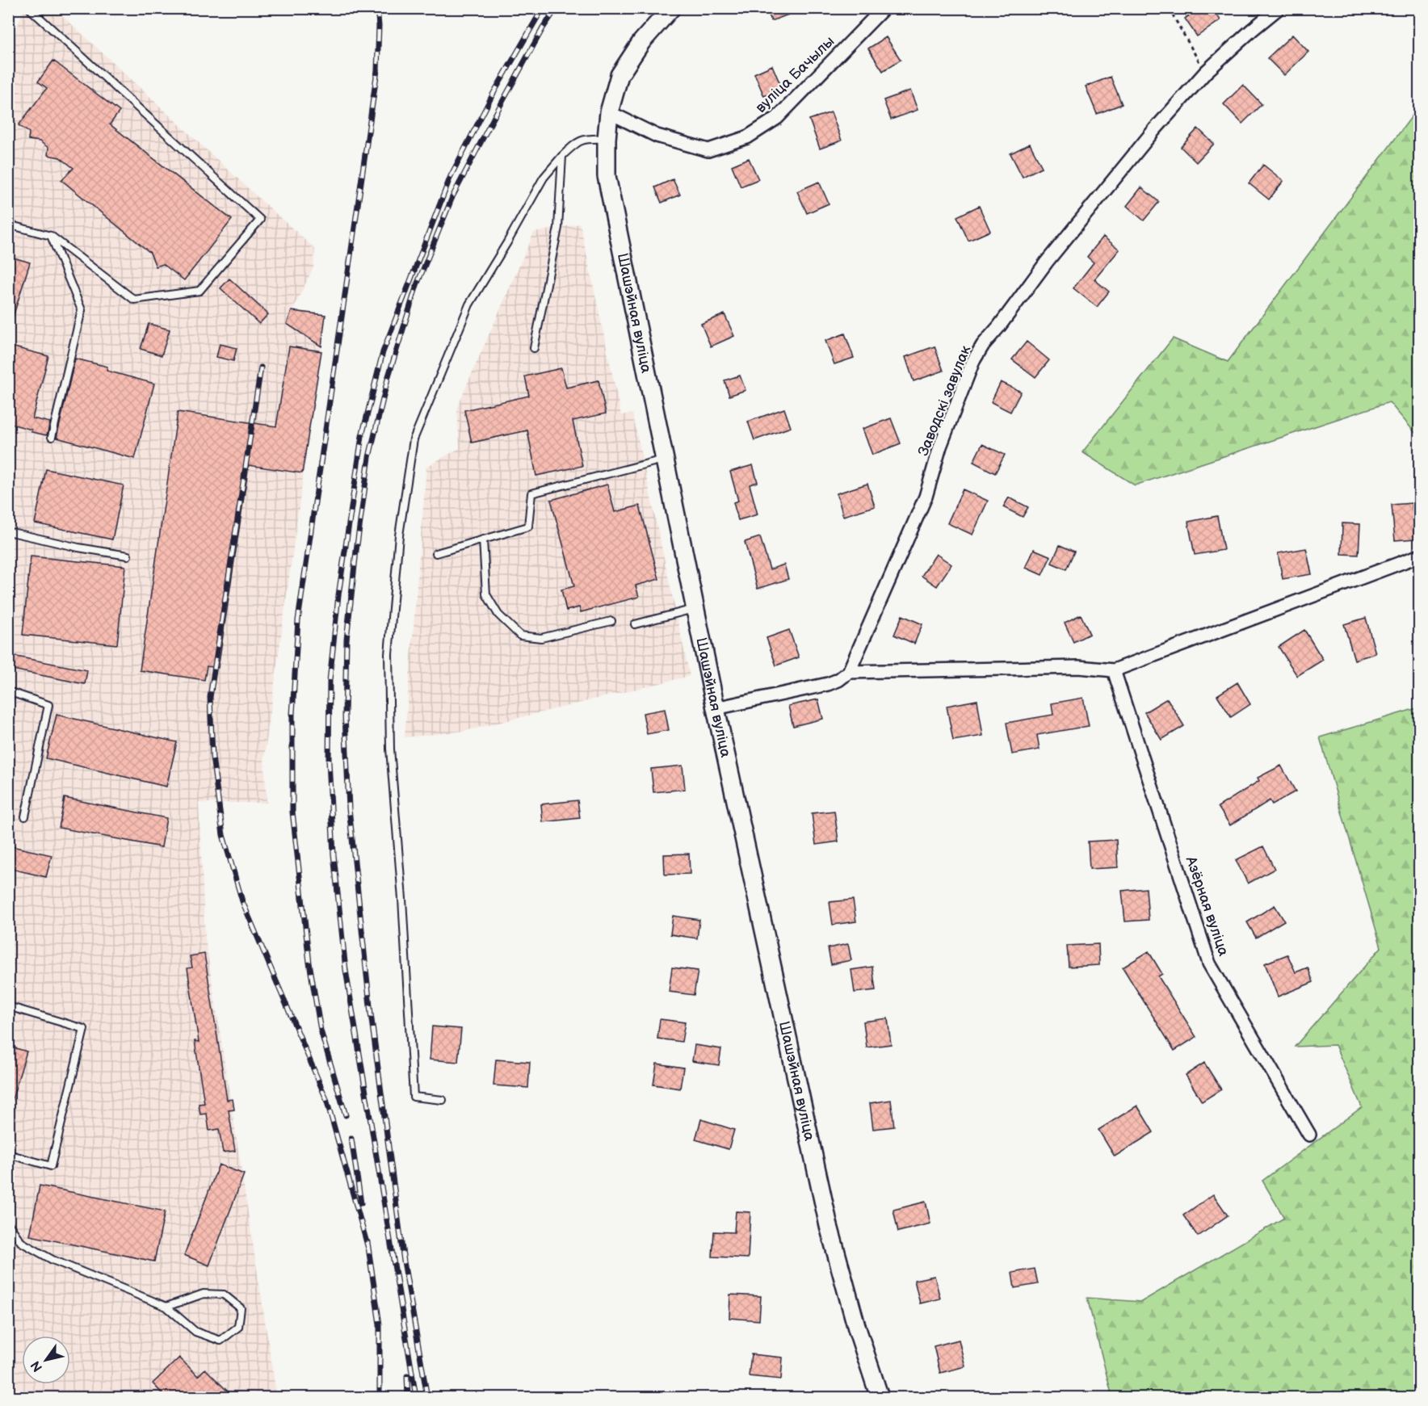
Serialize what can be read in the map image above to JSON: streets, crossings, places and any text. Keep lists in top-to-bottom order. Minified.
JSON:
{"streets":{"main road":["Шашэйная вуліца"],"street":["вуліца Бачылы","Заводскі завулак","Азёрная вуліца"]},"crossings":[["вуліца Бачылы","Шашэйная вуліца"]],"north":"bottom left"}
